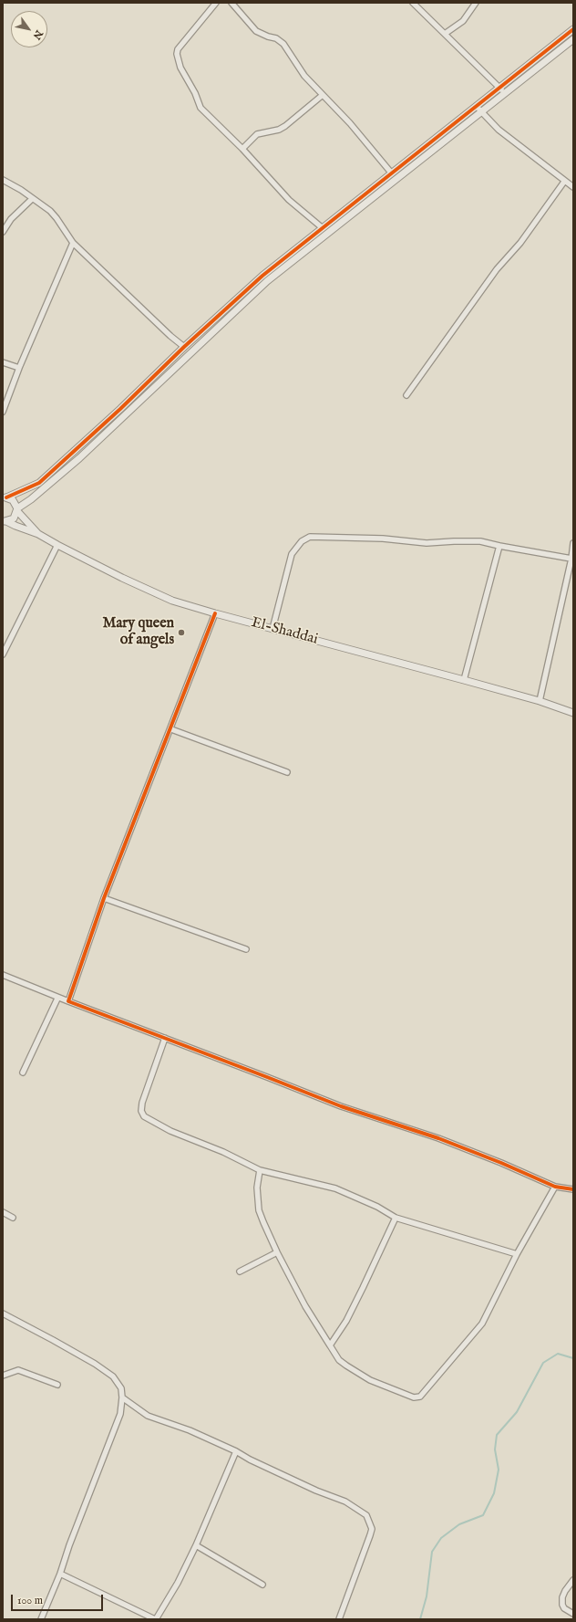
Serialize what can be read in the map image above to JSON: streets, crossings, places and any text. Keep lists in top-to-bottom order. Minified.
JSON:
{"streets":{"street":["El-Shaddai"]},"places":["Mary queen of angels"],"scale_bar":"100 m","north":"bottom right"}
